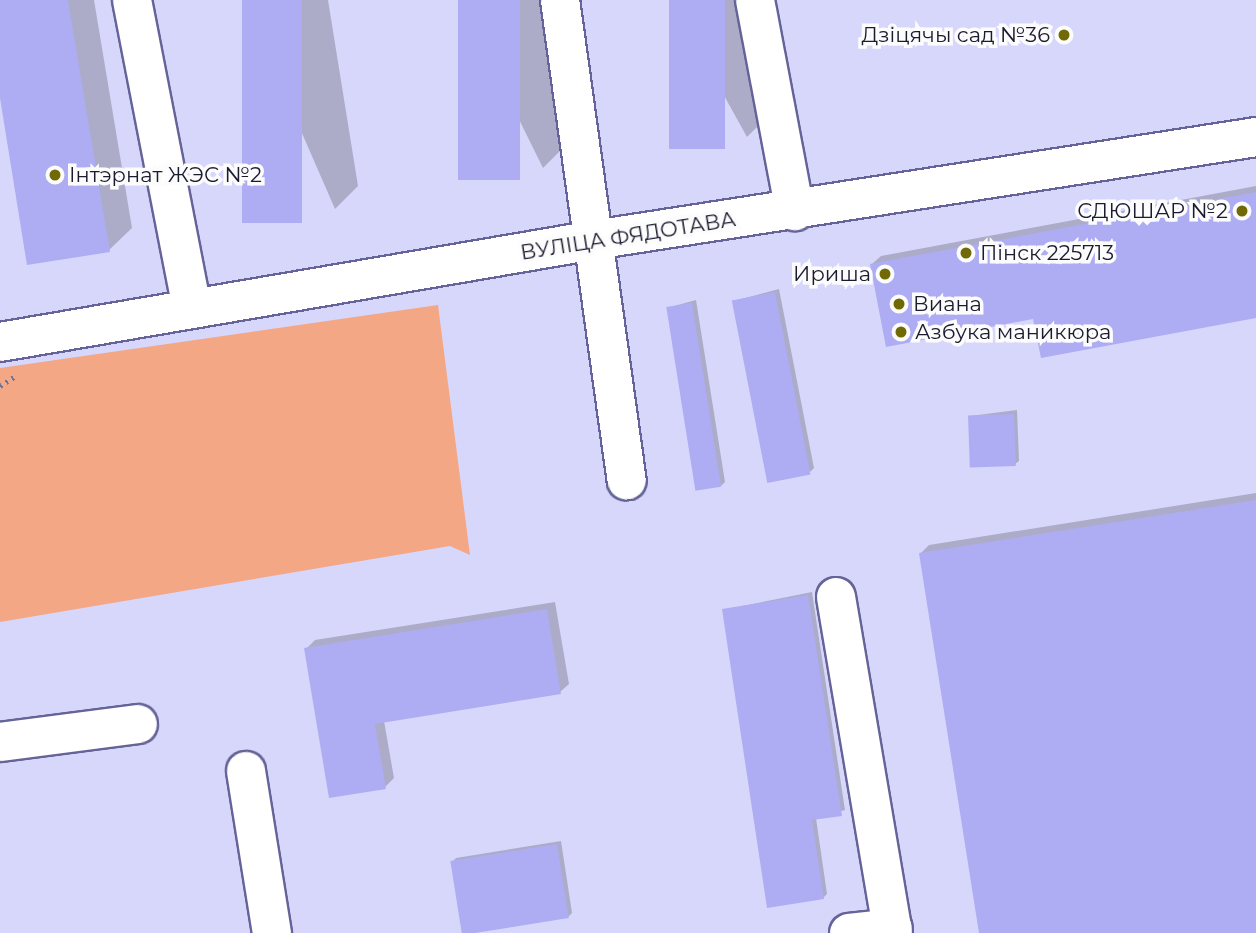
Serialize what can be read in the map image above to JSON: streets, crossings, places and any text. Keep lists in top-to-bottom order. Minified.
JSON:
{"streets":{"street":["ВУЛІЦА ФЯДОТАВА"]},"places":["Дзіцячы сад №36","Інтэрнат ЖЭС №2","СДЮШАР №2","Пінск 225713","Ириша","Виана","Азбука маникюра"]}
